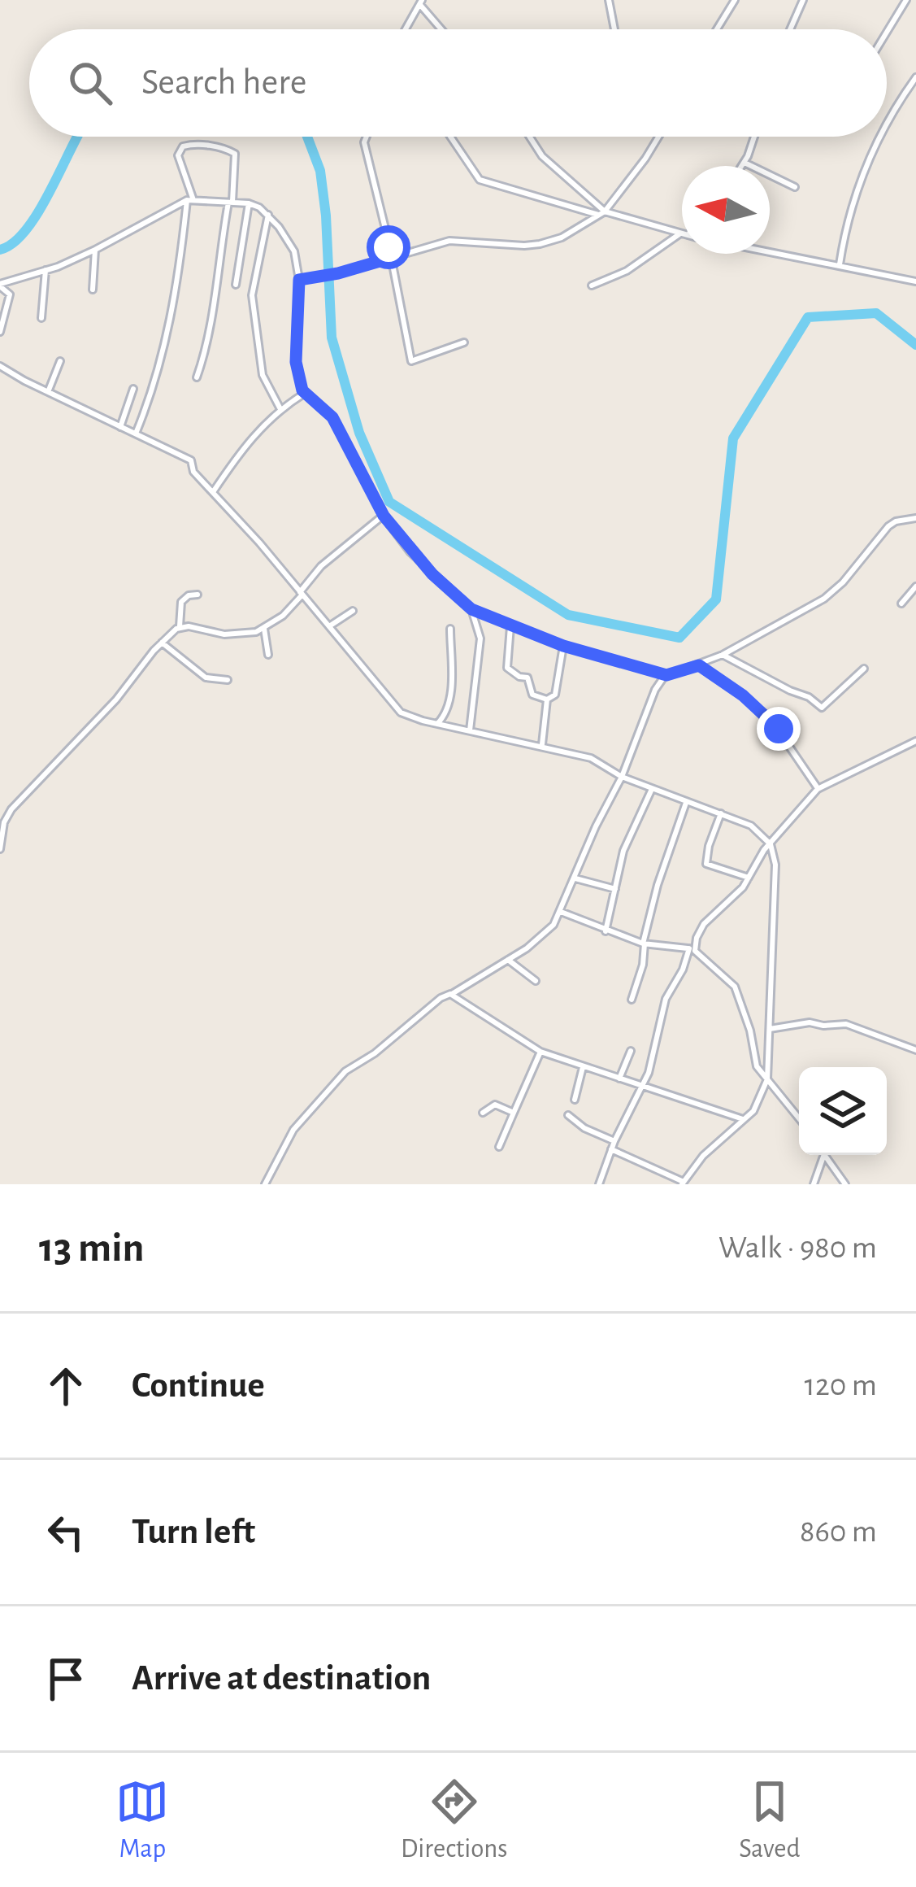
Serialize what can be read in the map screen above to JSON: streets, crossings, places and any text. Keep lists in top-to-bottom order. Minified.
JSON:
{"north":"left","page":{"search":"Search here","heading":["13 min","Walk · 980 m"],"list":[["Continue","120 m"],["Turn left","860 m"],"Arrive at destination"],"nav":["Map","Directions","Saved"]}}
